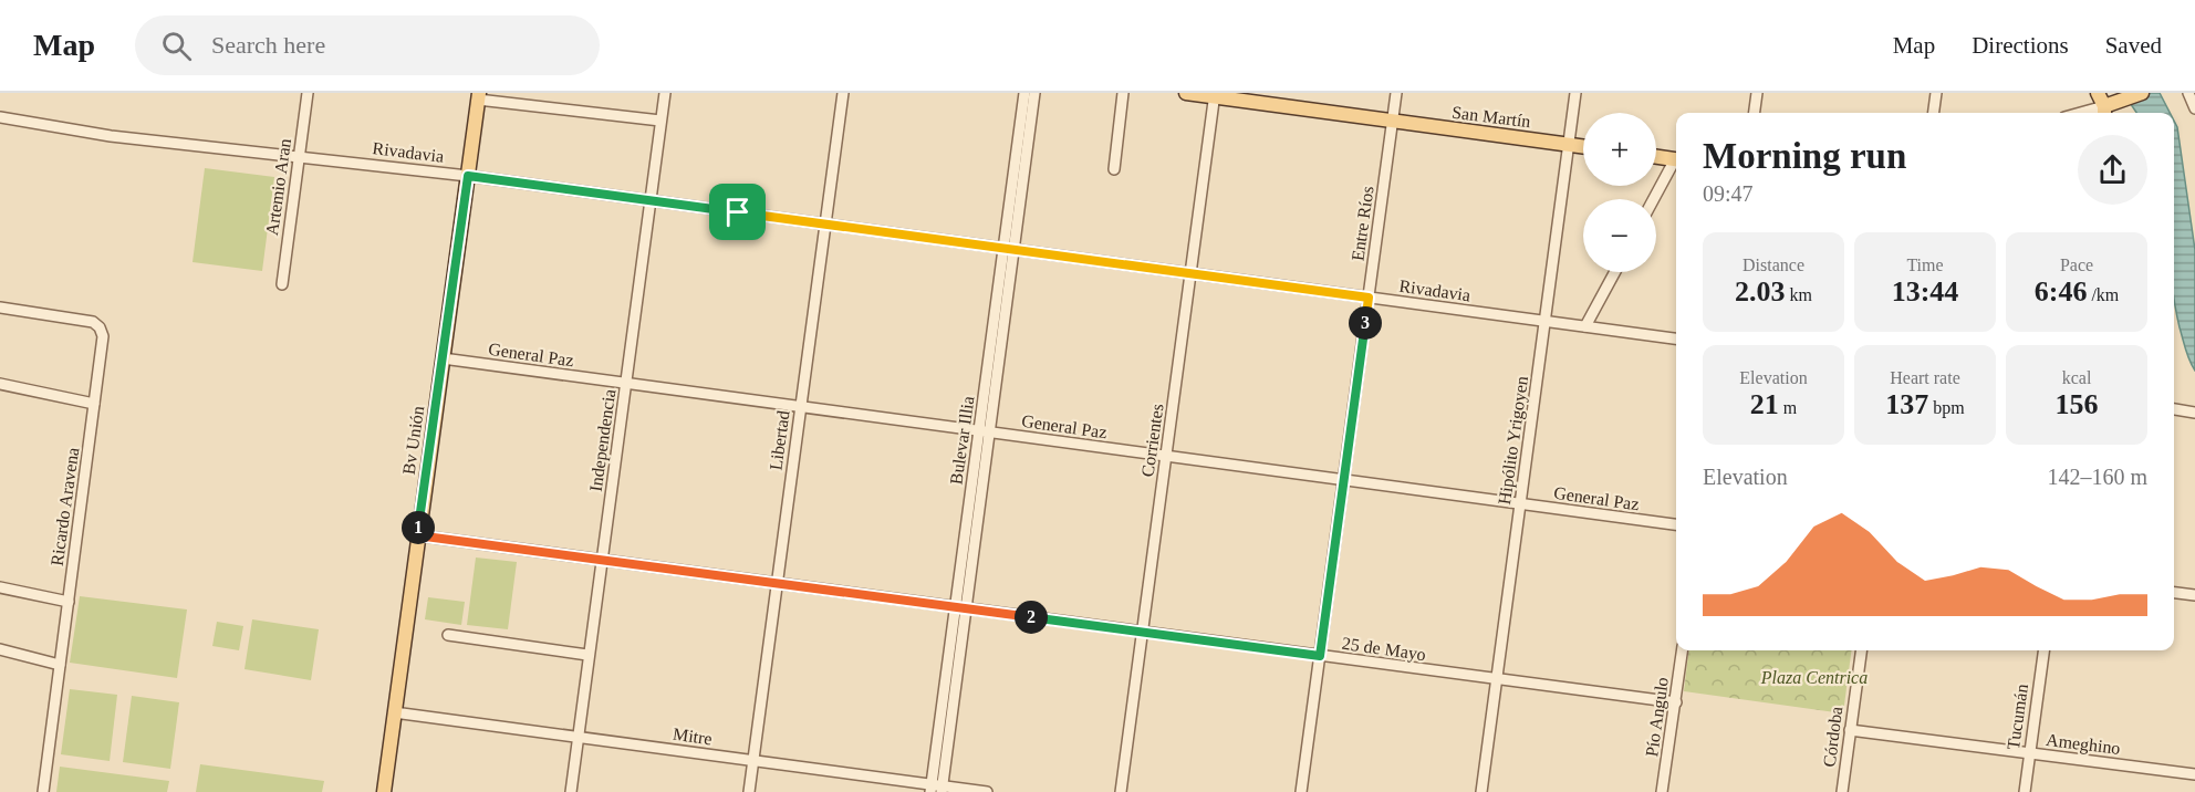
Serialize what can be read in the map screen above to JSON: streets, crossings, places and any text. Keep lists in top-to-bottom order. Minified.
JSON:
{"streets":{"main road":["San Martín","Bv Unión"],"street":["Rivadavia","Artemio Aran","Entre Ríos","General Paz","Independencia","Libertad","Bulevar Illia","Corrientes","Hipólito Yrigoyen","Ricardo Aravena","25 de Mayo","Pío Angulo","Tucumán","Mitre","Córdoba","Ameghino"]},"crossings":[["San Martín","Entre Ríos"],["San Martín","Corrientes"],["San Martín","Hipólito Yrigoyen"],["Rivadavia","Artemio Aran"],["Rivadavia","Entre Ríos"],["Rivadavia","Bv Unión"],["Rivadavia","Independencia"],["Rivadavia","Libertad"],["Rivadavia","Bulevar Illia"],["Rivadavia","Corrientes"],["Rivadavia","Hipólito Yrigoyen"],["Entre Ríos","General Paz"],["Entre Ríos","25 de Mayo"],["General Paz","Bv Unión"],["General Paz","Independencia"],["General Paz","Libertad"],["General Paz","Bulevar Illia"],["General Paz","Corrientes"],["General Paz","Hipólito Yrigoyen"],["Bv Unión","25 de Mayo"],["Bv Unión","Mitre"],["Independencia","25 de Mayo"],["Independencia","Mitre"],["Libertad","25 de Mayo"],["Libertad","Mitre"],["Bulevar Illia","25 de Mayo"],["Bulevar Illia","Mitre"],["Corrientes","25 de Mayo"],["Hipólito Yrigoyen","25 de Mayo"],["25 de Mayo","Pío Angulo"],["Tucumán","Ameghino"],["Córdoba","Ameghino"]],"parks":["Plaza Centrica"],"page":{"header":"Map","search":"Search here","nav":["Map","Directions","Saved"],"map_buttons":["+","−"],"heading":["Morning run","09:47"],"stats":[["Distance","2.03 km"],["Time","13:44"],["Pace","6:46 /km"],["Elevation","21 m"],["Heart rate","137 bpm"],["kcal","156"]],"pins":["3","1","2"],"chart":["Elevation","142–160 m"]}}
